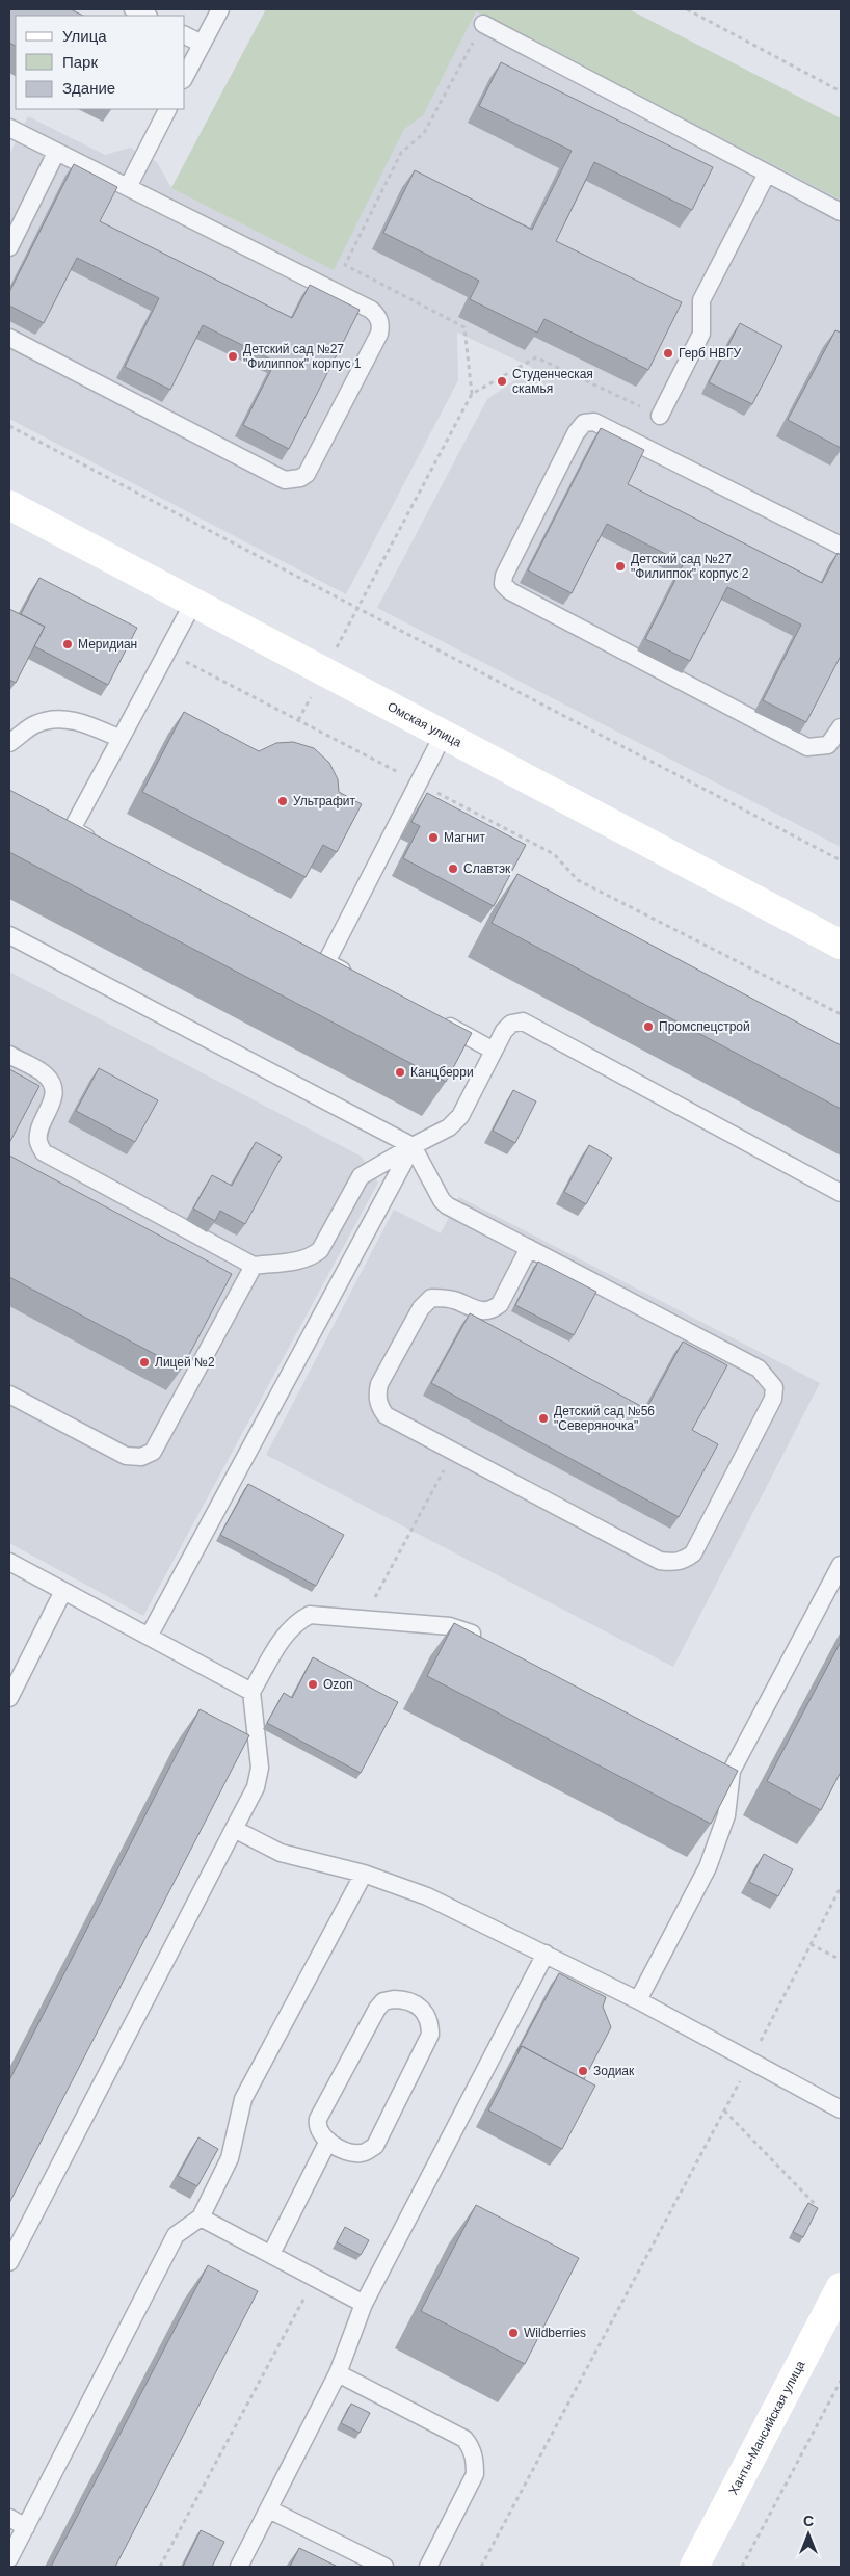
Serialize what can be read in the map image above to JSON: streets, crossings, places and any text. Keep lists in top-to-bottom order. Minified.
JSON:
{"streets":{"main road":["Омская улица","Ханты-Мансийская улица"]},"places":["Герб НВГУ","Детский сад №27 \"Филиппок\" корпус 1","Студенческая скамья","Детский сад №27 \"Филиппок\" корпус 2","Меридиан","Ультрафит","Магнит","Славтэк","Промспецстрой","Канцберри","Лицей №2","Детский сад №56 \"Северяночка\"","Ozon","Зодиак","Wildberries"],"legend":["Улица","Парк","Здание"],"north":"top"}
